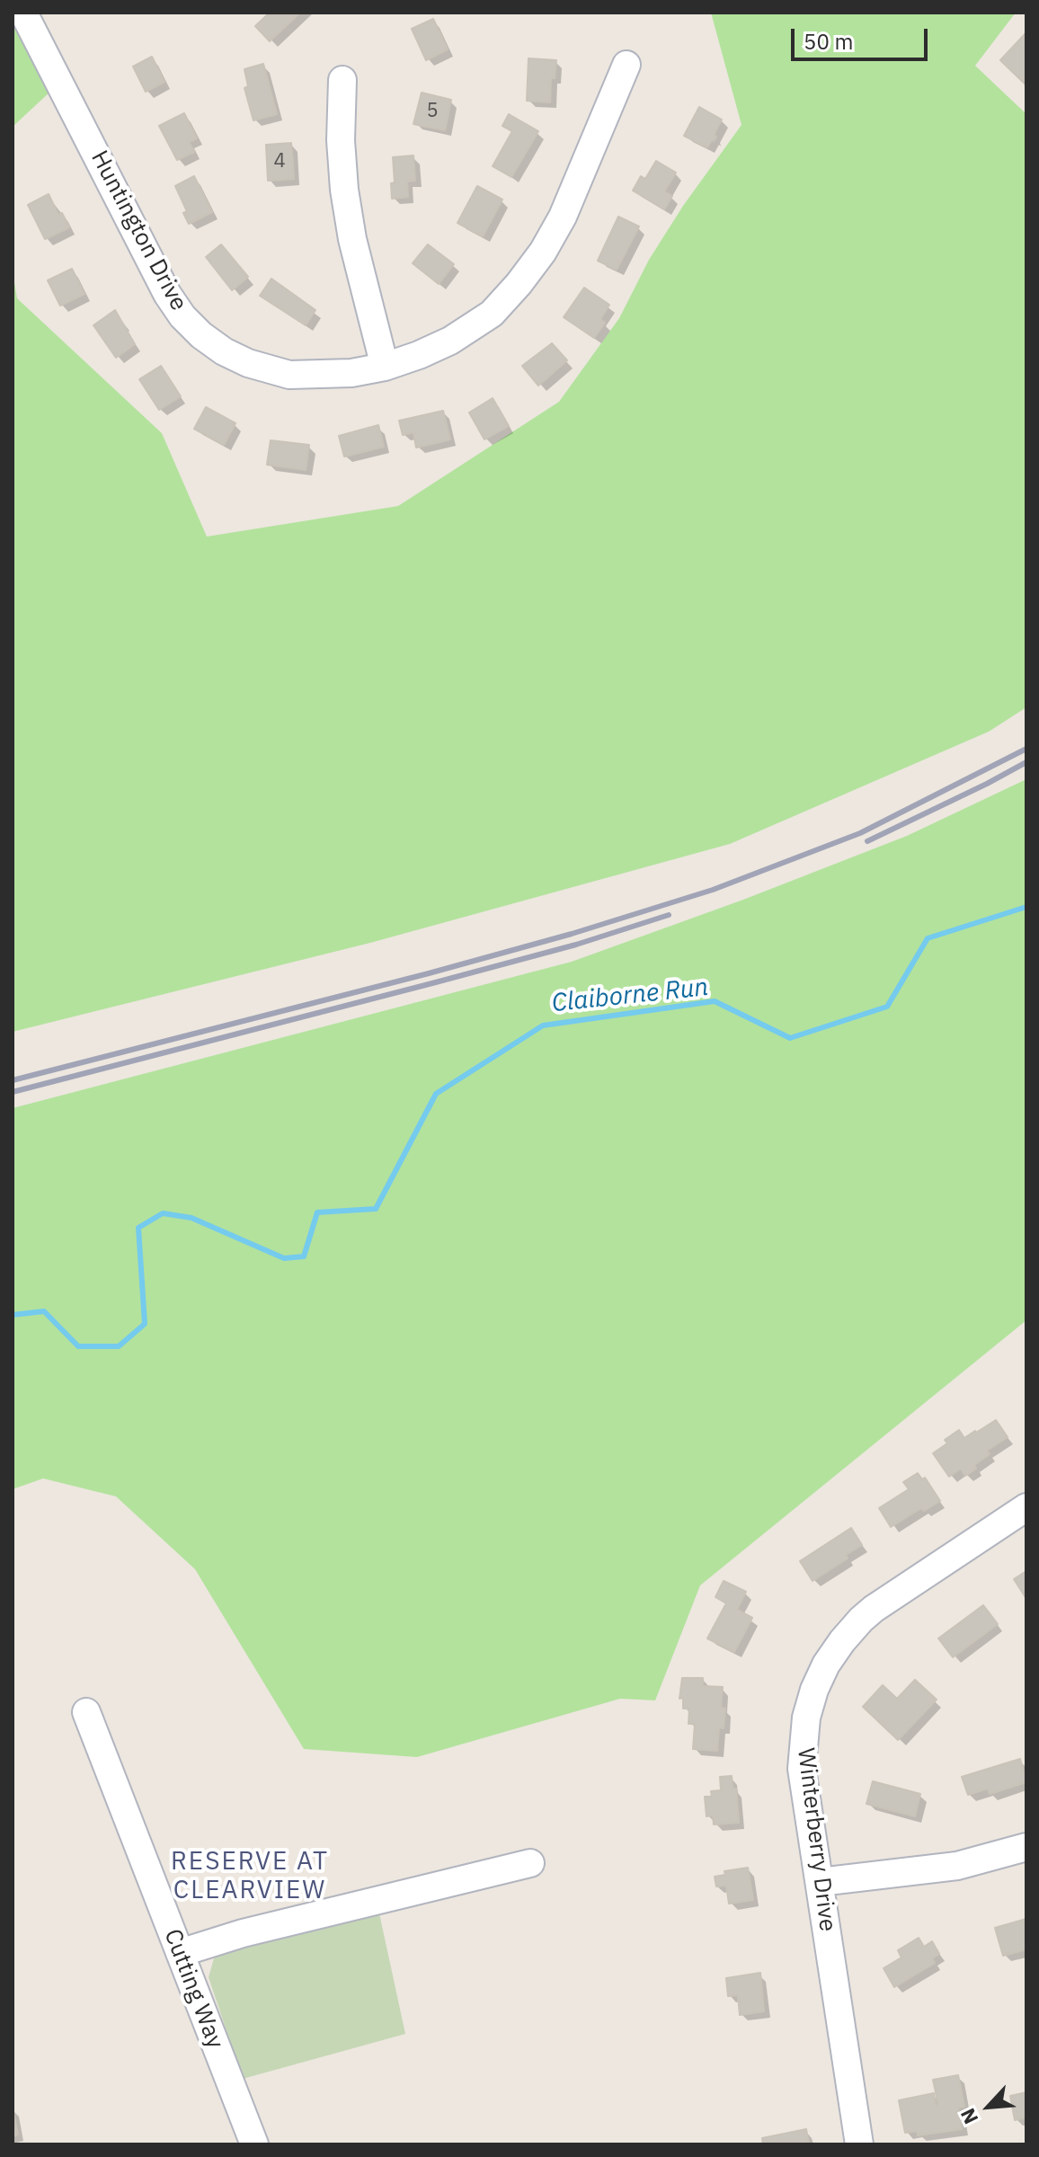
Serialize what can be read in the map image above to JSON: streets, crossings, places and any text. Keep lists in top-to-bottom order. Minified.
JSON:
{"streets":{"street":["Huntington Drive","Winterberry Drive","Cutting Way"]},"districts":["RESERVE AT CLEARVIEW"],"water":["Claiborne Run"],"house_numbers":["5","4"],"scale_bar":"50 m","north":"bottom left"}
